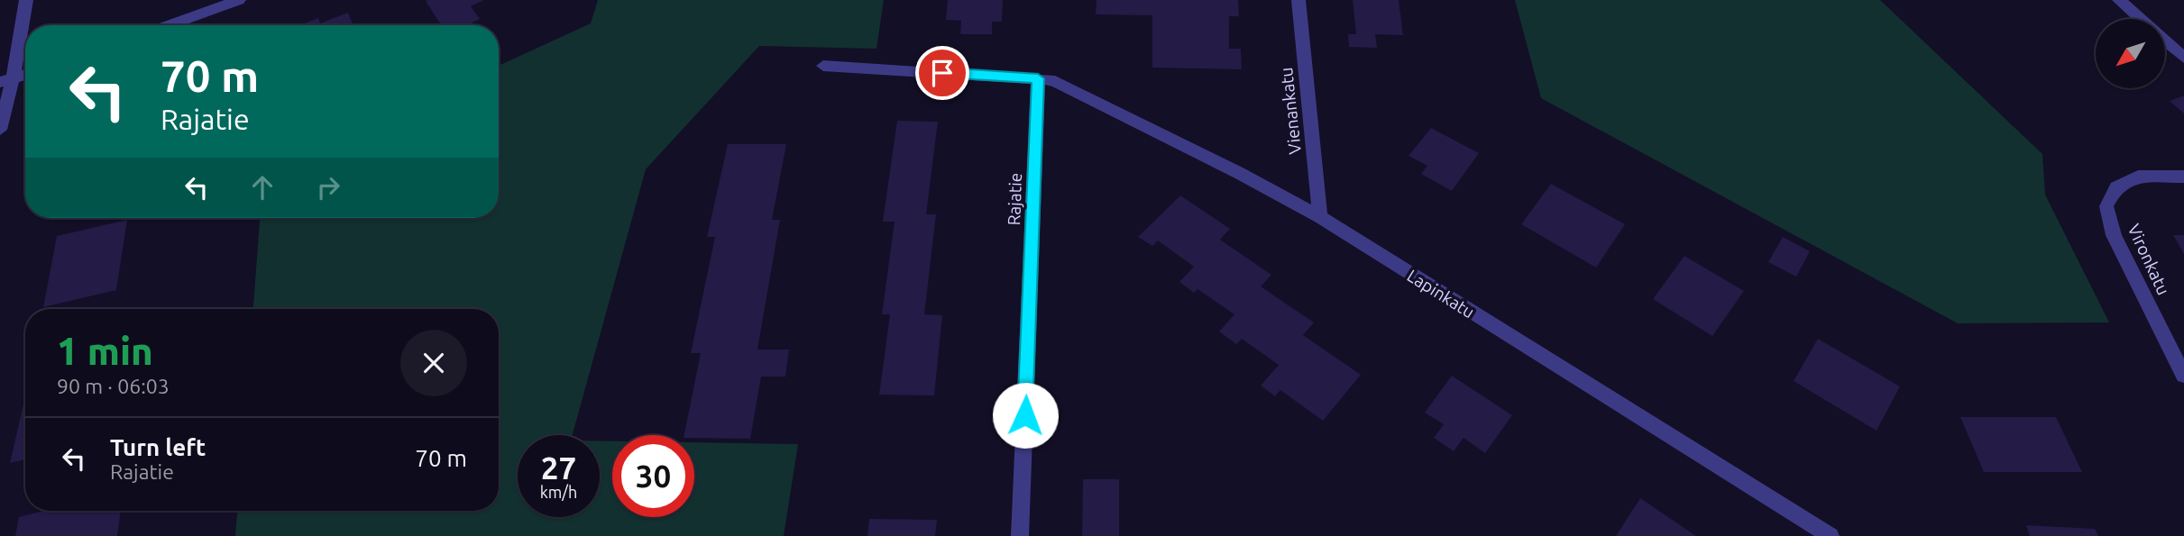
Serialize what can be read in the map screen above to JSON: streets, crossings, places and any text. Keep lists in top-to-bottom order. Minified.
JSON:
{"streets":{"street":["Vienankatu","Rajatie","Vironkatu","Lapinkatu"]},"crossings":[["Vienankatu","Lapinkatu"],["Rajatie","Lapinkatu"]],"north":"bottom left","page":{"turn":["70 m","Rajatie"],"heading":["1 min","90 m · 06:03"],"list":[{"name":"Turn left","note":"Rajatie","value":"70 m"}],"speed":"27 km/h","limit":"30"}}
